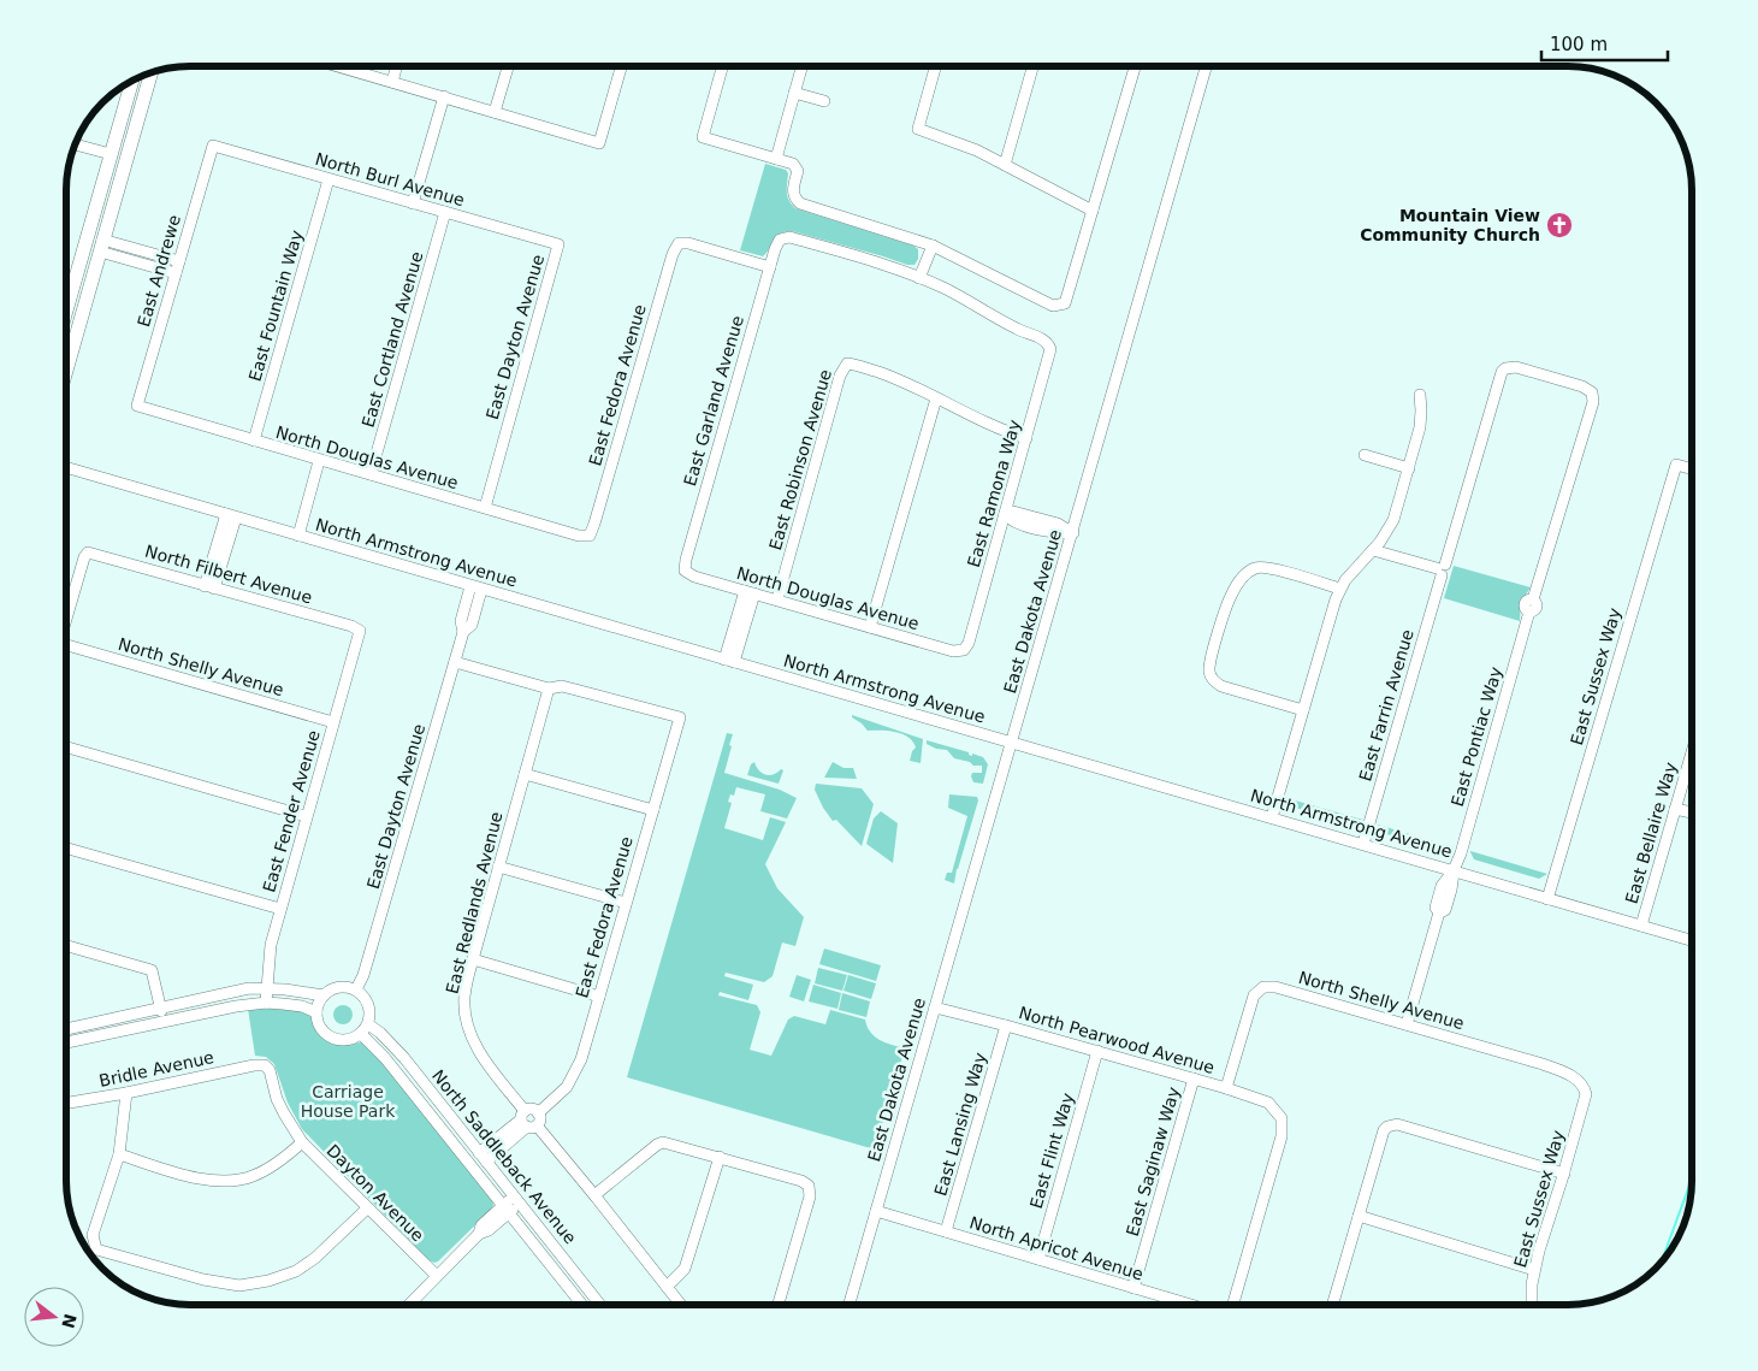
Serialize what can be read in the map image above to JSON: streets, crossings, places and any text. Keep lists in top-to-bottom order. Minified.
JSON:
{"streets":{"street":["North Burl Avenue","East Andrewe","East Fountain Way","East Dayton Avenue","East Cortland Avenue","East Fedora Avenue","East Garland Avenue","North Douglas Avenue","East Robinson Avenue","East Ramona Way","North Armstrong Avenue","North Filbert Avenue","East Dakota Avenue","North Shelly Avenue","East Sussex Way","East Farrin Avenue","East Pontiac Way","East Fender Avenue","East Bellaire Way","East Redlands Avenue","North Pearwood Avenue","Bridle Avenue","East Lansing Way","East Flint Way","North Saddleback Avenue","East Saginaw Way","Dayton Avenue","North Apricot Avenue"]},"crossings":[["North Burl Avenue","East Andrewe"],["North Burl Avenue","East Fountain Way"],["North Burl Avenue","East Dayton Avenue"],["North Burl Avenue","East Cortland Avenue"],["East Andrewe","North Douglas Avenue"],["East Fountain Way","North Douglas Avenue"],["East Dayton Avenue","North Douglas Avenue"],["East Dayton Avenue","North Armstrong Avenue"],["East Dayton Avenue","North Saddleback Avenue"],["East Cortland Avenue","North Douglas Avenue"],["East Fedora Avenue","East Garland Avenue"],["East Fedora Avenue","North Douglas Avenue"],["East Fedora Avenue","East Redlands Avenue"],["East Garland Avenue","North Douglas Avenue"],["East Garland Avenue","East Ramona Way"],["North Douglas Avenue","East Robinson Avenue"],["North Douglas Avenue","East Ramona Way"],["North Armstrong Avenue","East Dakota Avenue"],["North Armstrong Avenue","East Sussex Way"],["North Armstrong Avenue","East Farrin Avenue"],["North Armstrong Avenue","East Pontiac Way"],["North Armstrong Avenue","East Bellaire Way"],["North Filbert Avenue","East Fender Avenue"],["East Dakota Avenue","North Pearwood Avenue"],["East Dakota Avenue","North Apricot Avenue"],["North Shelly Avenue","East Sussex Way"],["North Shelly Avenue","East Pontiac Way"],["North Shelly Avenue","East Fender Avenue"],["North Shelly Avenue","North Pearwood Avenue"],["East Farrin Avenue","East Pontiac Way"],["North Pearwood Avenue","East Lansing Way"],["North Pearwood Avenue","East Flint Way"],["North Pearwood Avenue","East Saginaw Way"],["Bridle Avenue","Dayton Avenue"],["East Lansing Way","North Apricot Avenue"],["East Flint Way","North Apricot Avenue"],["East Saginaw Way","North Apricot Avenue"]],"parks":["Carriage House Park"],"places":{"church":["Mountain View Community Church"]},"scale_bar":"100 m","north":"right"}
